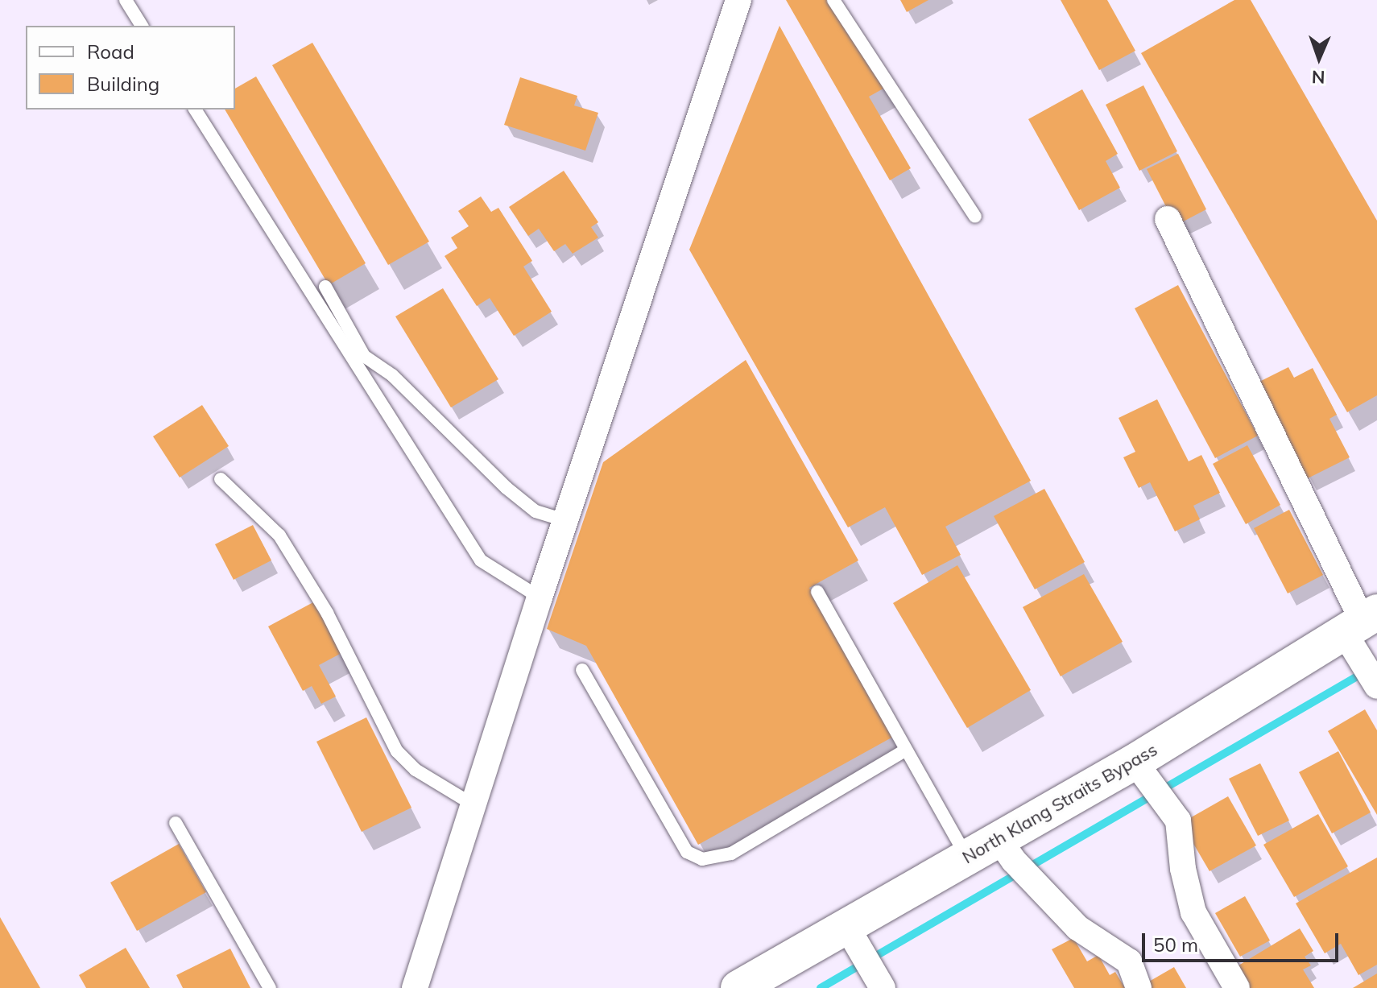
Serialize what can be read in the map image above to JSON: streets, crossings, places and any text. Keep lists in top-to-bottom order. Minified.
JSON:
{"streets":{"highway":["North Klang Straits Bypass"]},"legend":["Road","Building"],"scale_bar":"50 m","north":"bottom"}
